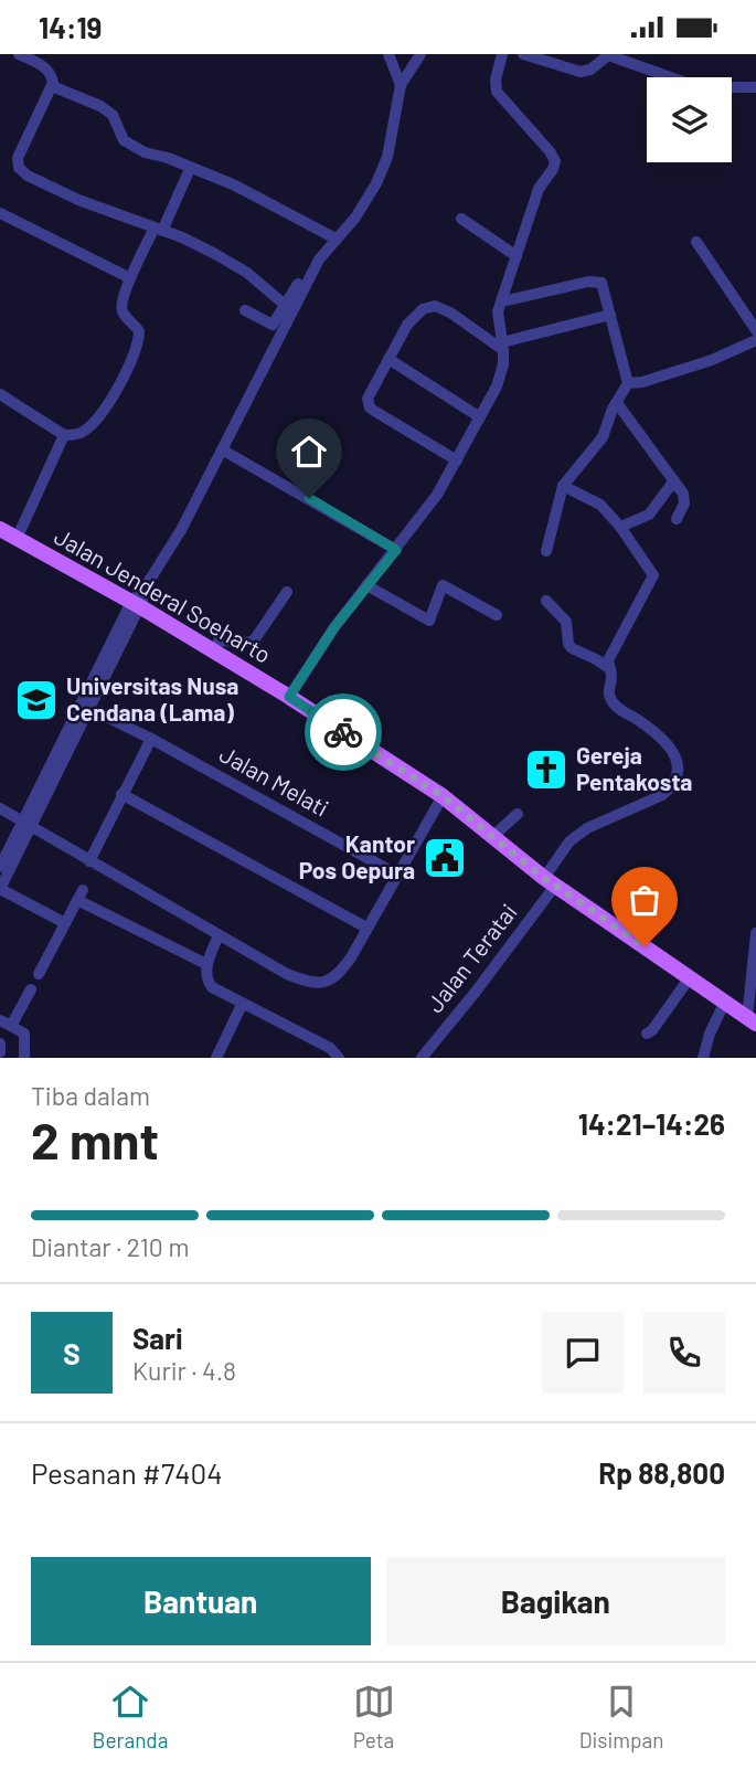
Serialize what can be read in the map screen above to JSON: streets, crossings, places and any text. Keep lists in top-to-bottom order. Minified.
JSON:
{"streets":{"main road":["Jalan Jenderal Soeharto"],"street":["Jalan Melati","Jalan Teratai"]},"crossings":[["Jalan Jenderal Soeharto","Jalan Teratai"]],"places":{"school or university":["Universitas Nusa Cendana (Lama)"],"church":["Gereja Pentakosta"],"public building":["Kantor Pos Oepura"]},"page":{"status":"14:19","heading":["2 mnt","Tiba dalam","14:21–14:26"],"panel":["Sari","Kurir · 4.8","Pesanan #7404","Rp 88,800"],"bar":"Diantar · 210 m","round":"S","buttons":["Bantuan","Bagikan"],"tabs":["Beranda","Peta","Disimpan"]}}
